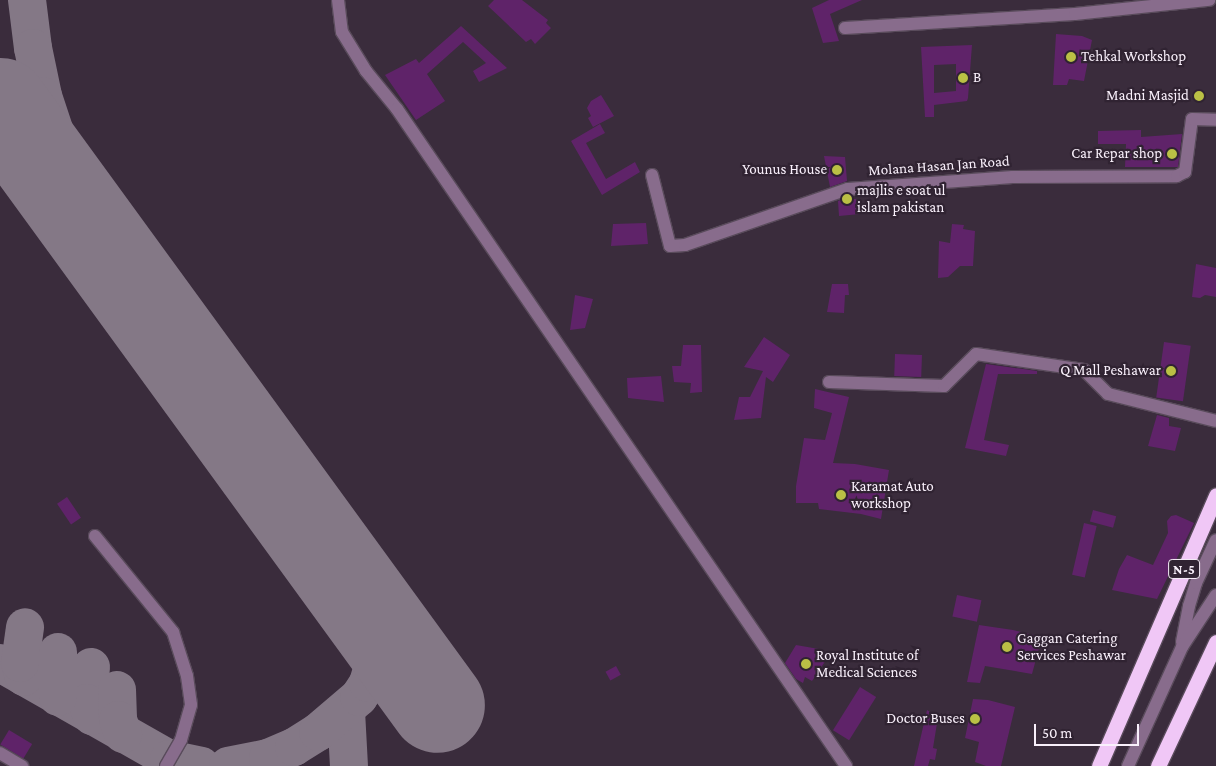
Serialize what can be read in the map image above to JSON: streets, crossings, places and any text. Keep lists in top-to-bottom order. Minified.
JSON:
{"streets":{"highway":["N-5"],"street":["Molana Hasan Jan Road"]},"places":["Tehkal Workshop","B","Madni Masjid","Car Repar shop","Younus House","majlis e soat ul islam pakistan","Q Mall Peshawar","Karamat Auto workshop","Gaggan Catering Services Peshawar","Royal Institute of Medical Sciences","Doctor Buses"],"scale_bar":"50 m"}
